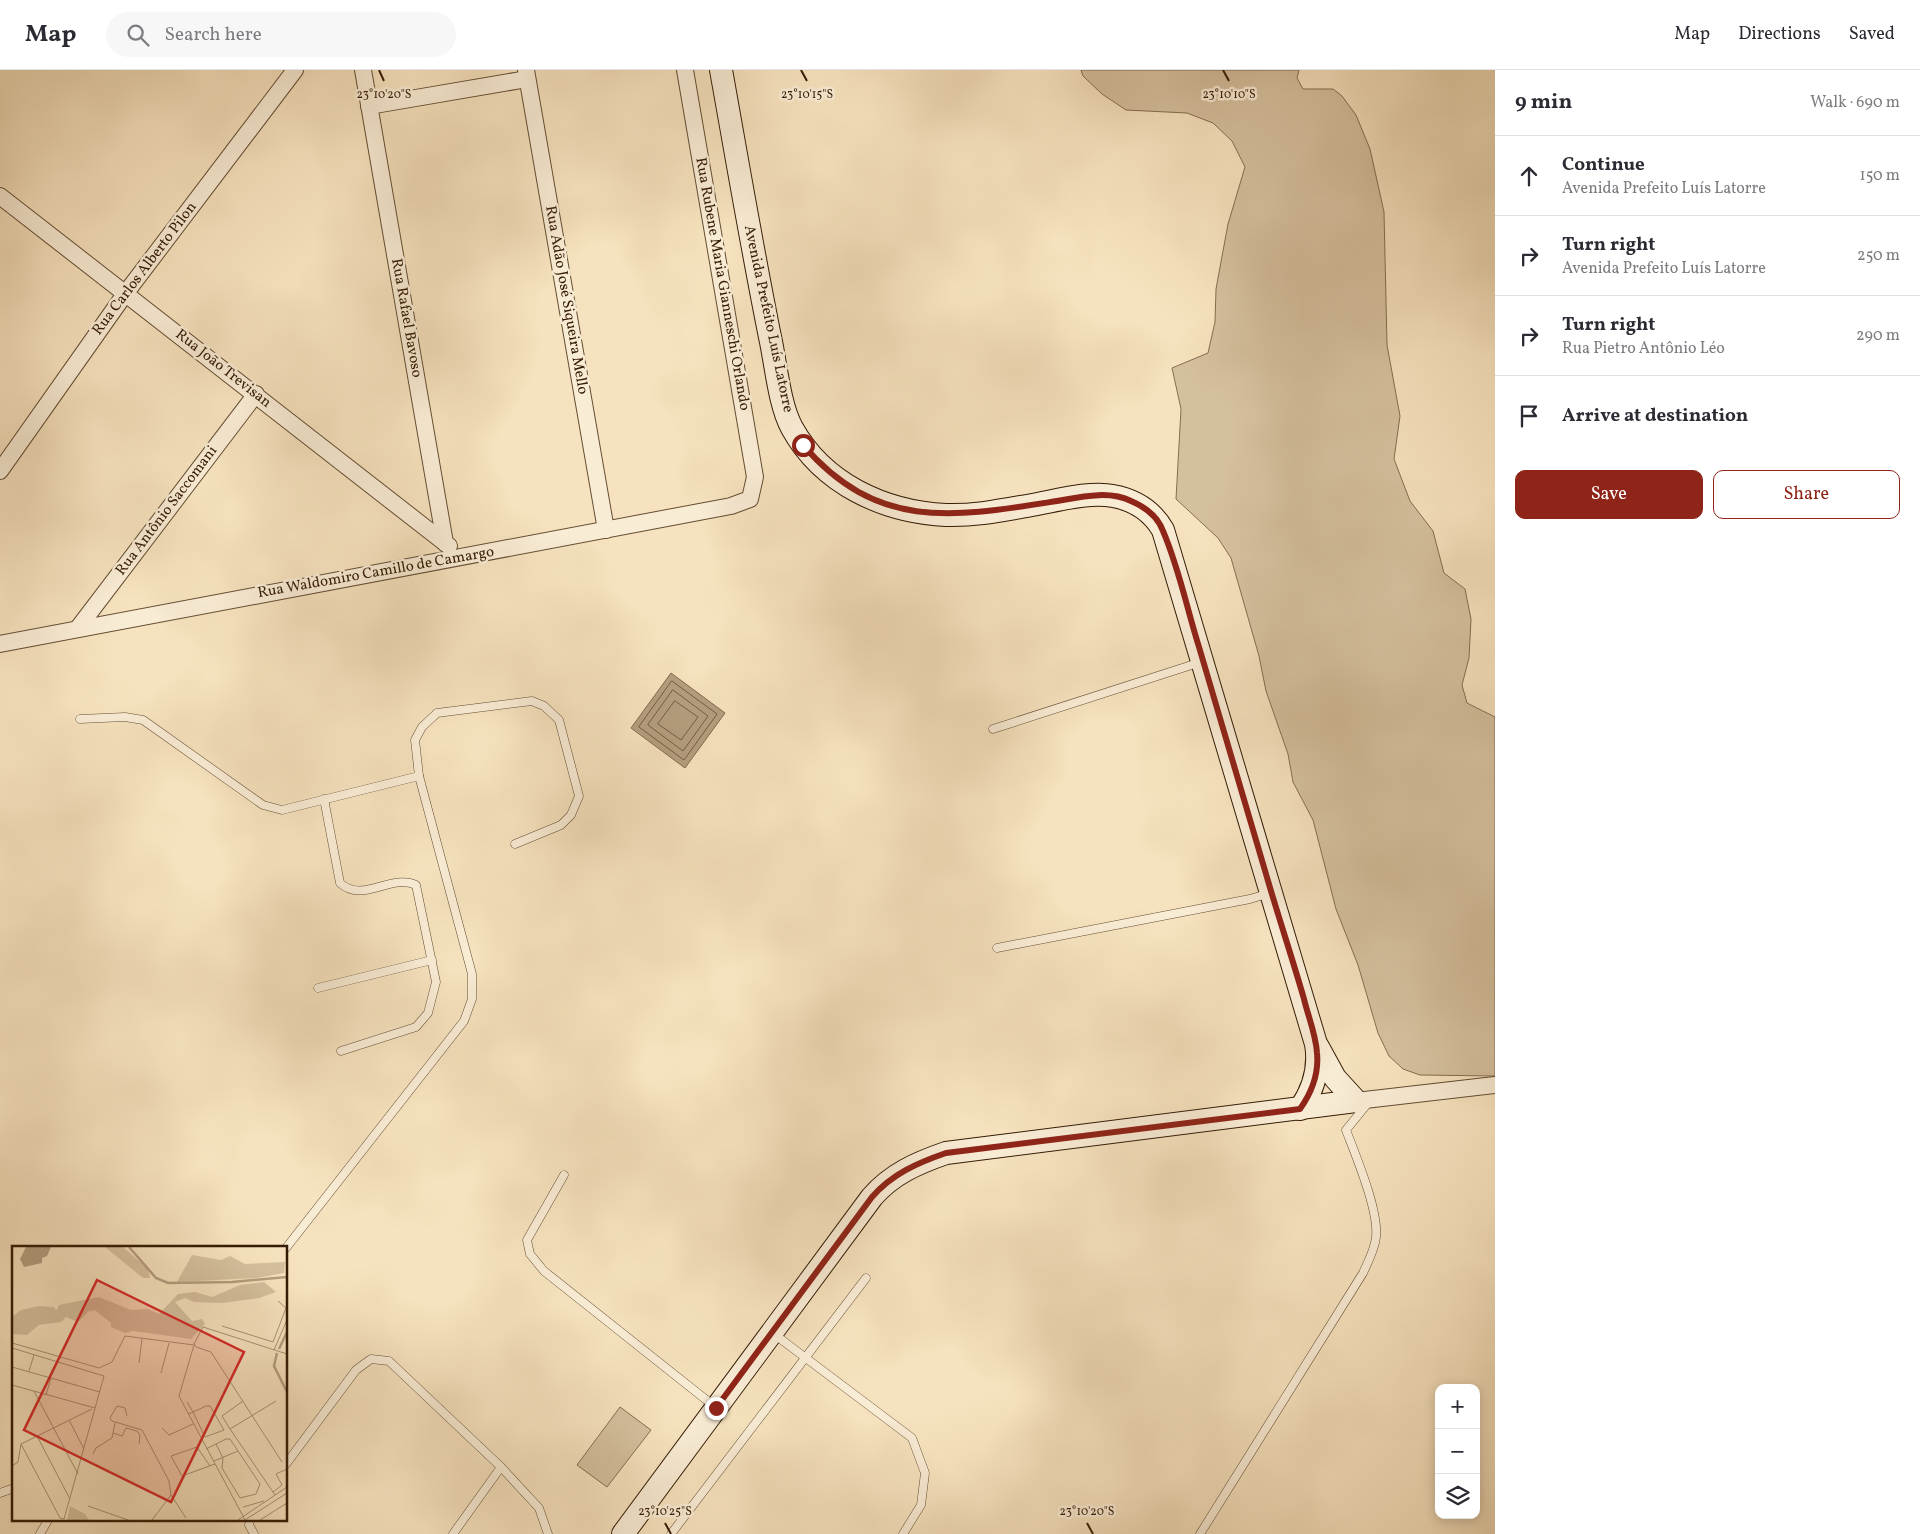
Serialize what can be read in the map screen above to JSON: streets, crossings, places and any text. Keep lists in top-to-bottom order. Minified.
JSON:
{"streets":{"main road":["Avenida Prefeito Luís Latorre"],"street":["Rua Carlos Alberto Pilon","Rua Rubene Maria Gianneschi Orlando","Rua Adão José Siqueira Mello","Rua Rafael Bavoso","Rua João Trevisan","Rua Antônio Saccomani","Rua Waldomiro Camillo de Camargo"]},"crossings":[["Rua Carlos Alberto Pilon","Rua João Trevisan"],["Rua Rubene Maria Gianneschi Orlando","Rua Waldomiro Camillo de Camargo"],["Rua Adão José Siqueira Mello","Rua Waldomiro Camillo de Camargo"],["Rua Rafael Bavoso","Rua João Trevisan"],["Rua João Trevisan","Rua Antônio Saccomani"],["Rua Antônio Saccomani","Rua Waldomiro Camillo de Camargo"]],"page":{"header":"Map","search":"Search here","nav":["Map","Directions","Saved"],"heading":["9 min","Walk · 690 m"],"list":[["Continue","Avenida Prefeito Luís Latorre","150 m"],["Turn right","Avenida Prefeito Luís Latorre","250 m"],["Turn right","Rua Pietro Antônio Léo","290 m"],"Arrive at destination"],"buttons":["Save","Share"],"map_buttons":["+","−"]},"coordinates":["23°10'20\"S","23°10'15\"S","23°10'10\"S","23°10'25\"S"]}
